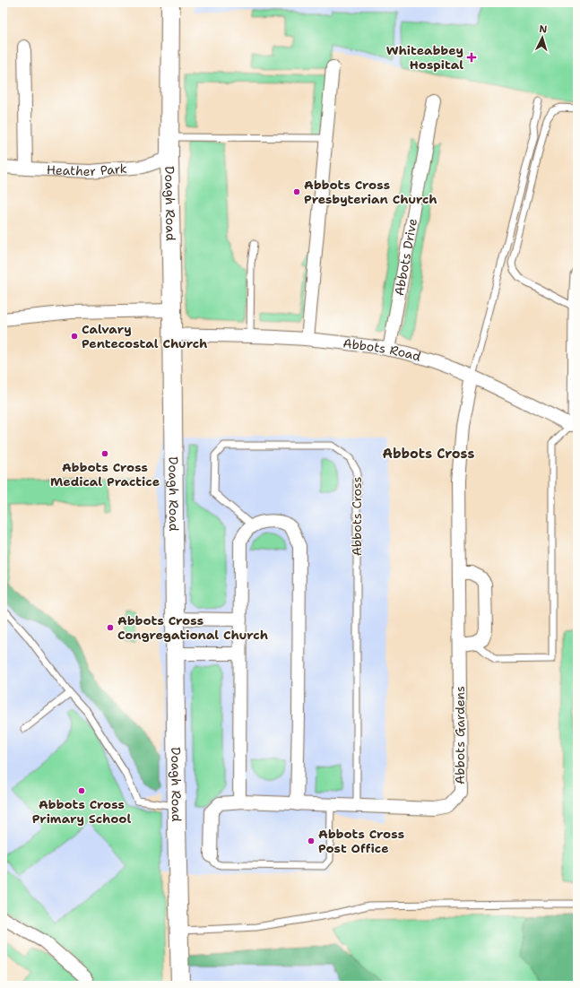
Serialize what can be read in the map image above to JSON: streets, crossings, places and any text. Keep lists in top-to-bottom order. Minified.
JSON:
{"streets":{"main road":["Doagh Road"],"street":["Heather Park","Abbots Drive","Abbots Road","Abbots Gardens"],"lane":["Abbots Cross"]},"crossings":[["Heather Park","Doagh Road"],["Doagh Road","Abbots Road"],["Abbots Drive","Abbots Road"],["Abbots Road","Abbots Gardens"],["Abbots Cross","Abbots Gardens"]],"districts":["Abbots Cross"],"places":{"health":["Whiteabbey Hospital"],"other":["Abbots Cross Presbyterian Church","Calvary Pentecostal Church","Abbots Cross Medical Practice","Abbots Cross Congregational Church","Abbots Cross Primary School","Abbots Cross Post Office"]},"north":"top"}
